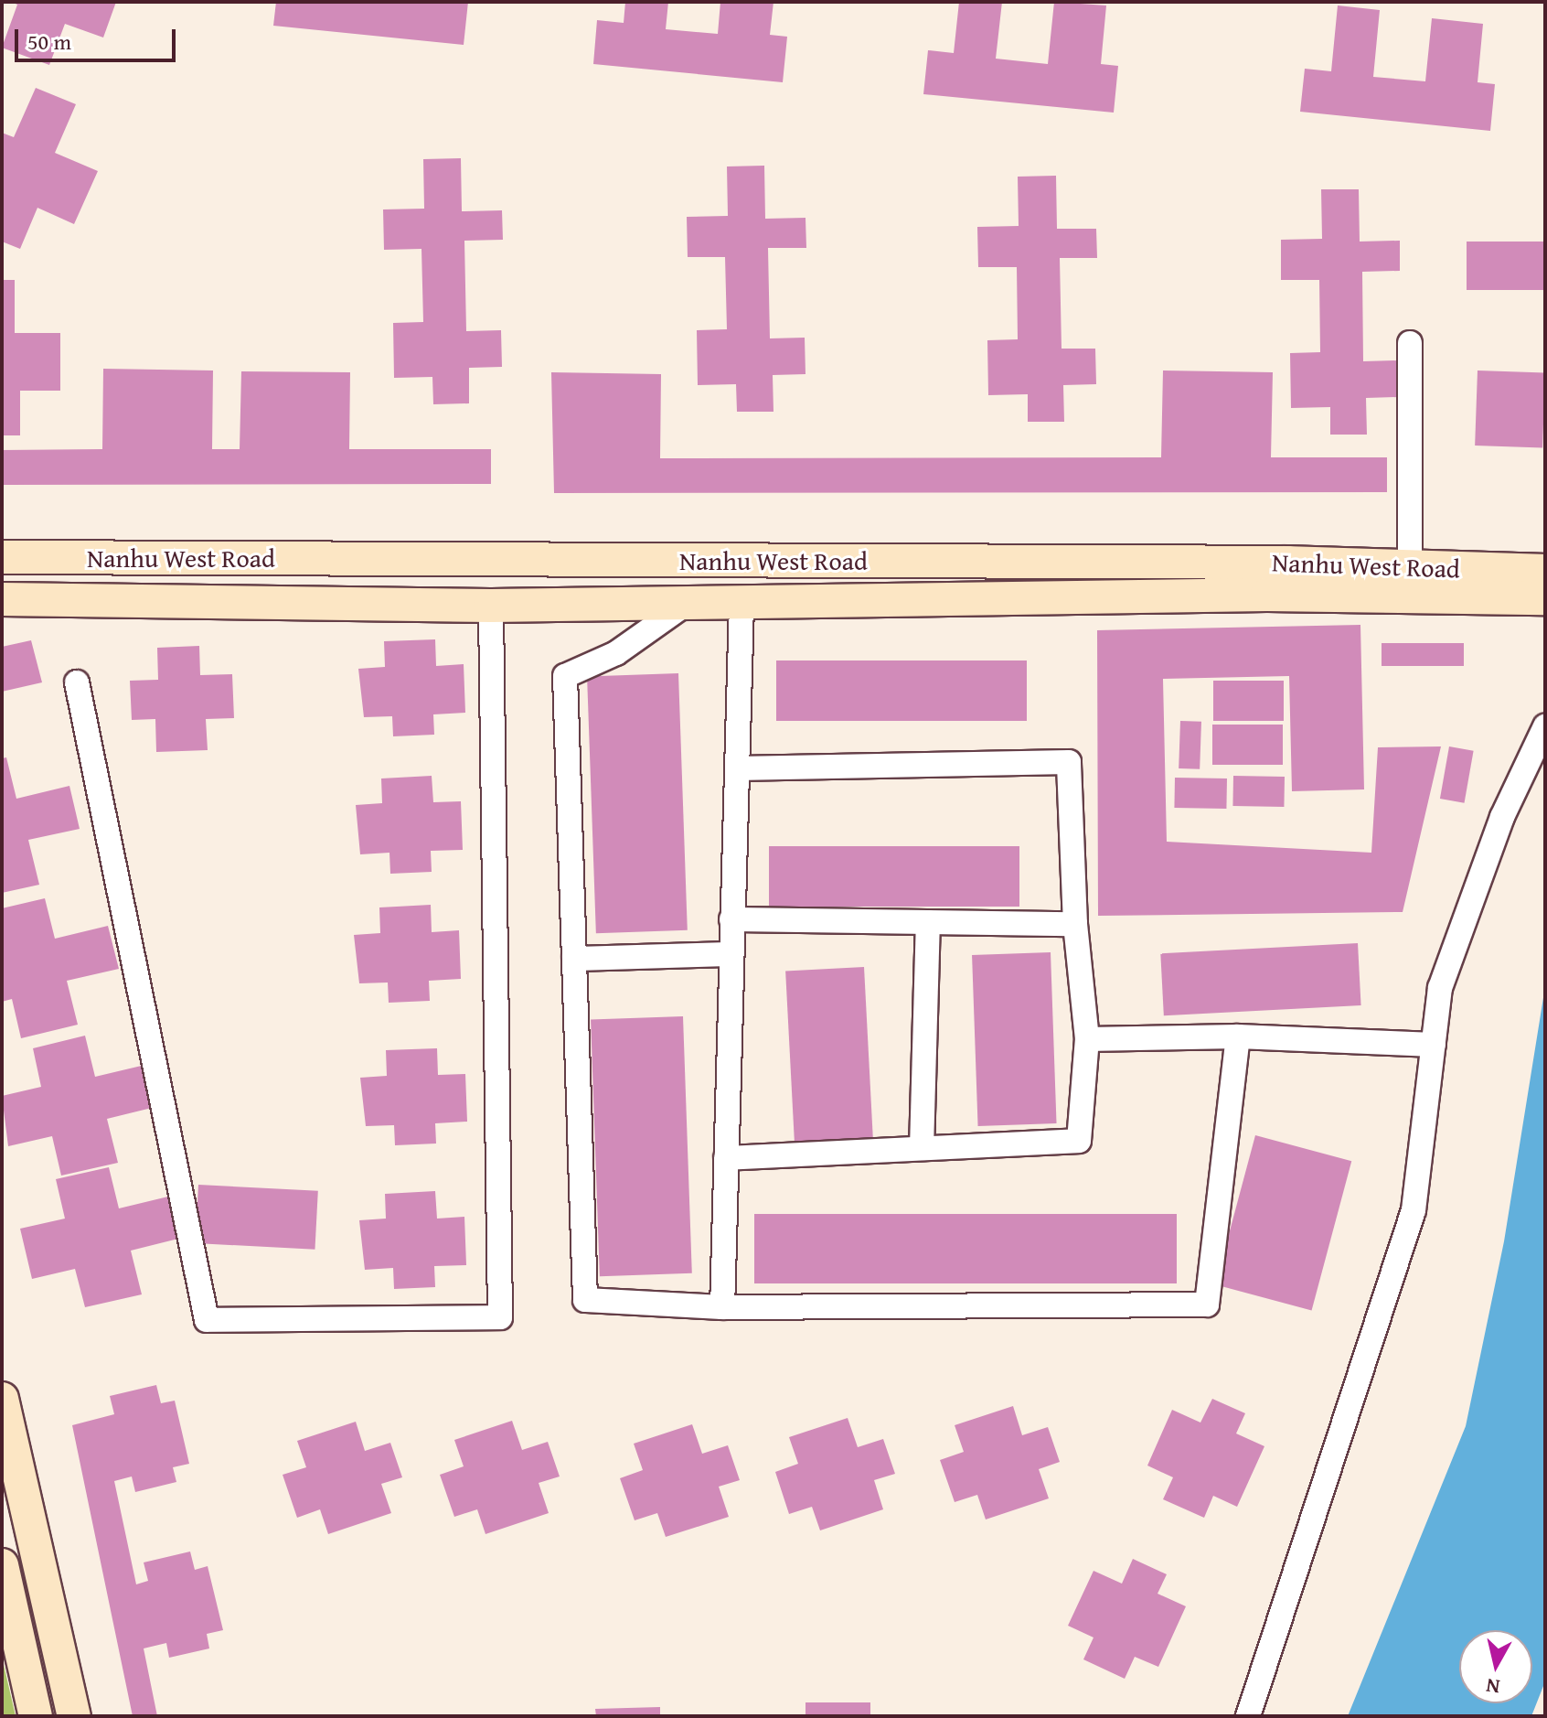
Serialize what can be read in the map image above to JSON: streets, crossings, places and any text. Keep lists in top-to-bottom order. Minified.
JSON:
{"streets":{"main road":["Nanhu West Road"]},"scale_bar":"50 m","north":"bottom"}
